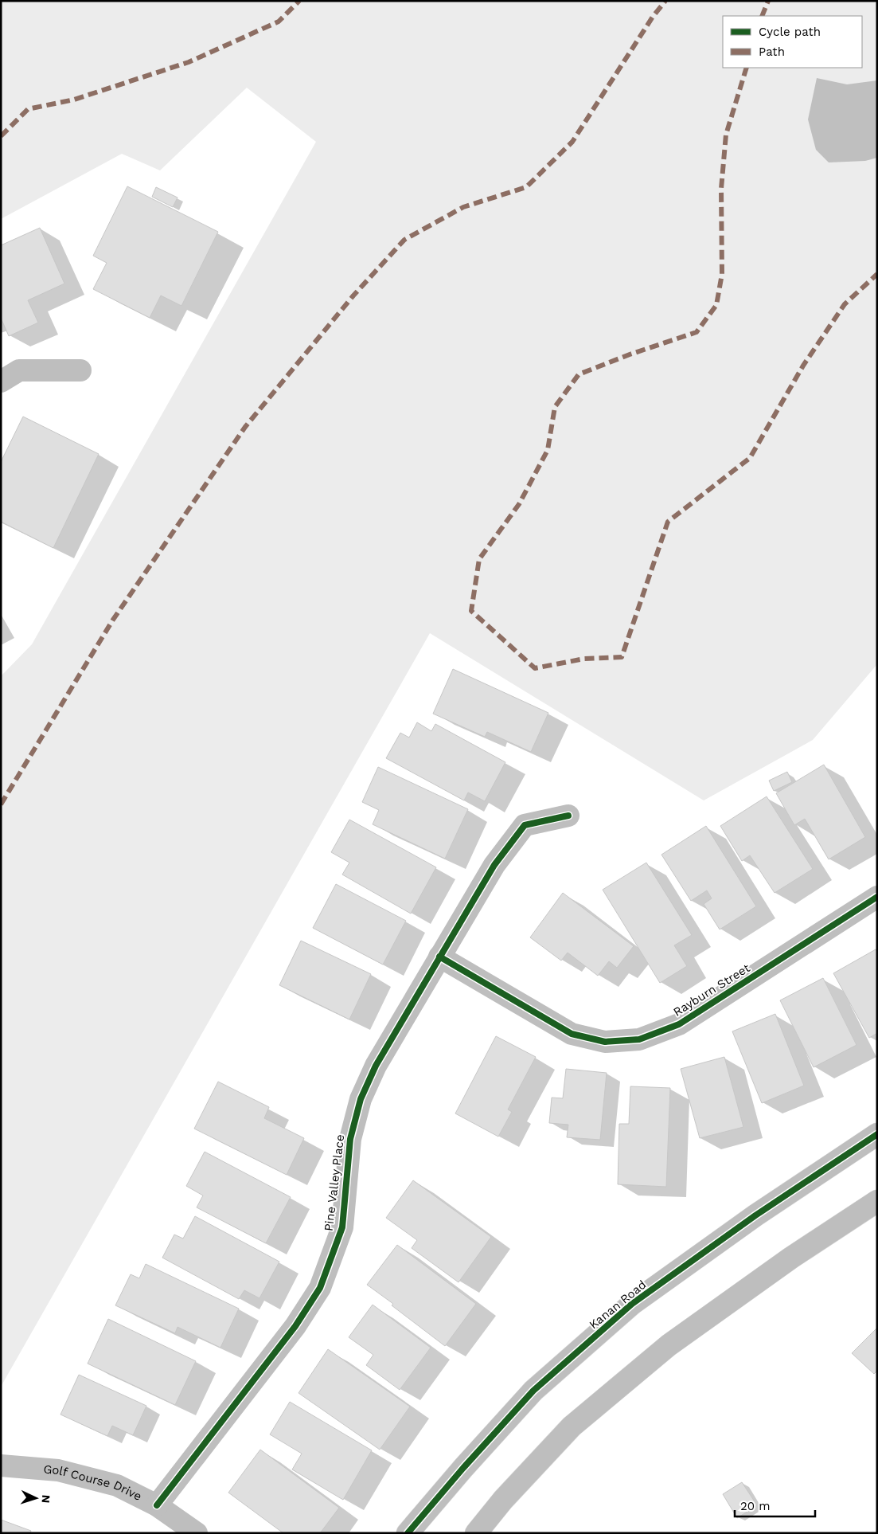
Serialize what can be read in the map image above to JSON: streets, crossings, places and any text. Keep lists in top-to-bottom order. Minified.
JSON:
{"streets":{"street":["Rayburn Street","Pine Valley Place","Kanan Road","Golf Course Drive"]},"crossings":[["Rayburn Street","Pine Valley Place"],["Pine Valley Place","Golf Course Drive"]],"legend":["Cycle path","Path"],"scale_bar":"20 m","north":"right"}
